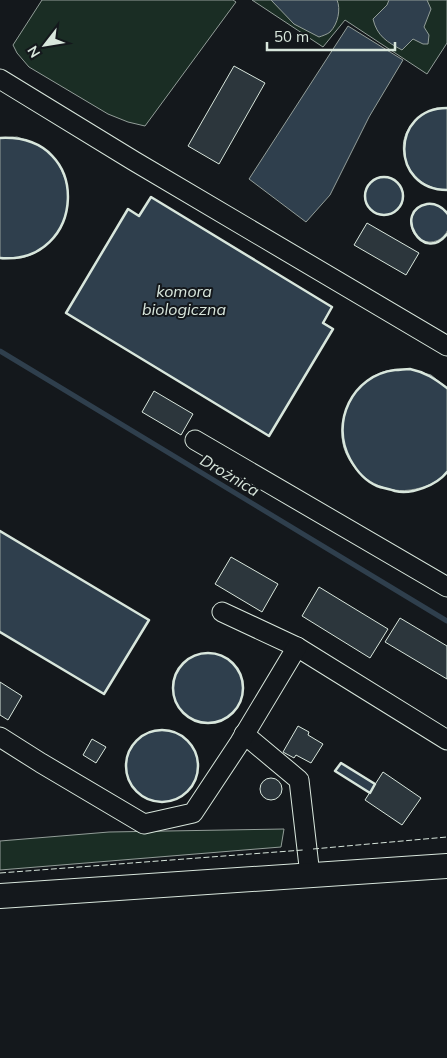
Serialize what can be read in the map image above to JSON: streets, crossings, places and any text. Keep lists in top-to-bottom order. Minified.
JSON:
{"water":["komora biologiczna","Drożnica"],"scale_bar":"50 m","north":"bottom left"}
